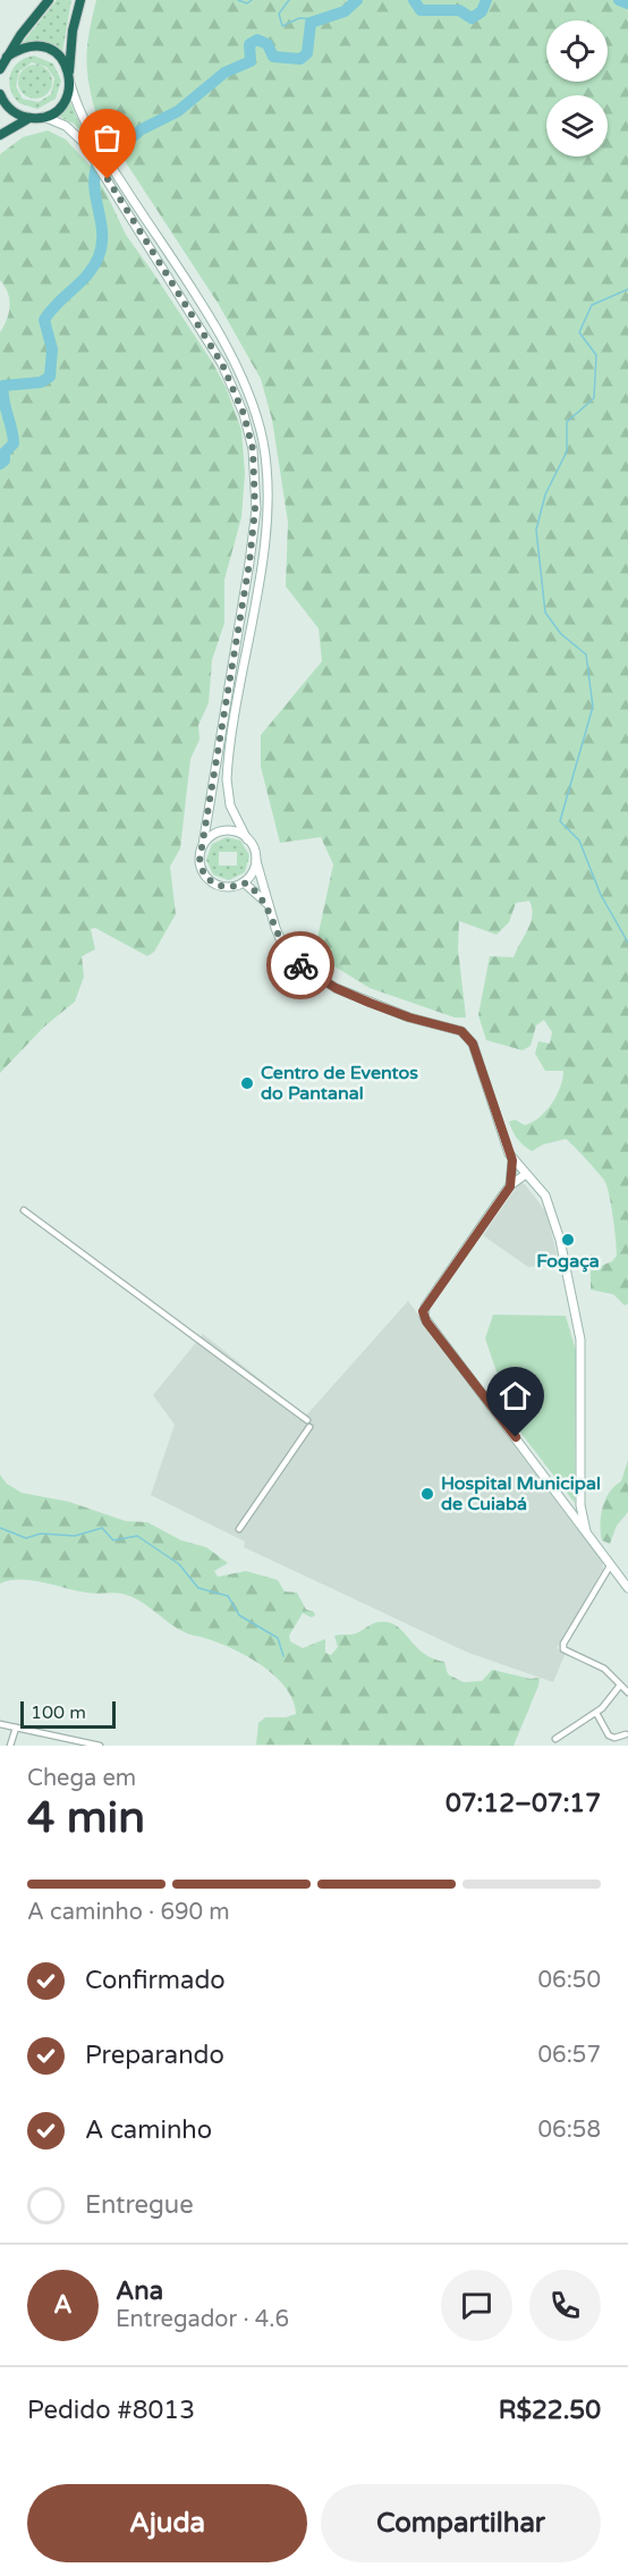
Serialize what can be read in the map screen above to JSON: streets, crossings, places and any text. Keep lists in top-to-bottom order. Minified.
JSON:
{"places":["Centro de Eventos do Pantanal","Fogaça","Hospital Municipal de Cuiabá"],"scale_bar":"100 m","page":{"scale":"100 m","heading":["4 min","Chega em","07:12–07:17"],"panel":["Ana","Entregador · 4.6","Pedido #8013","R$22.50"],"bar":"A caminho · 690 m","list":[["Confirmado","06:50"],["Preparando","06:57"],["A caminho","06:58"],"Entregue"],"round":"A","buttons":["Ajuda","Compartilhar"]}}
